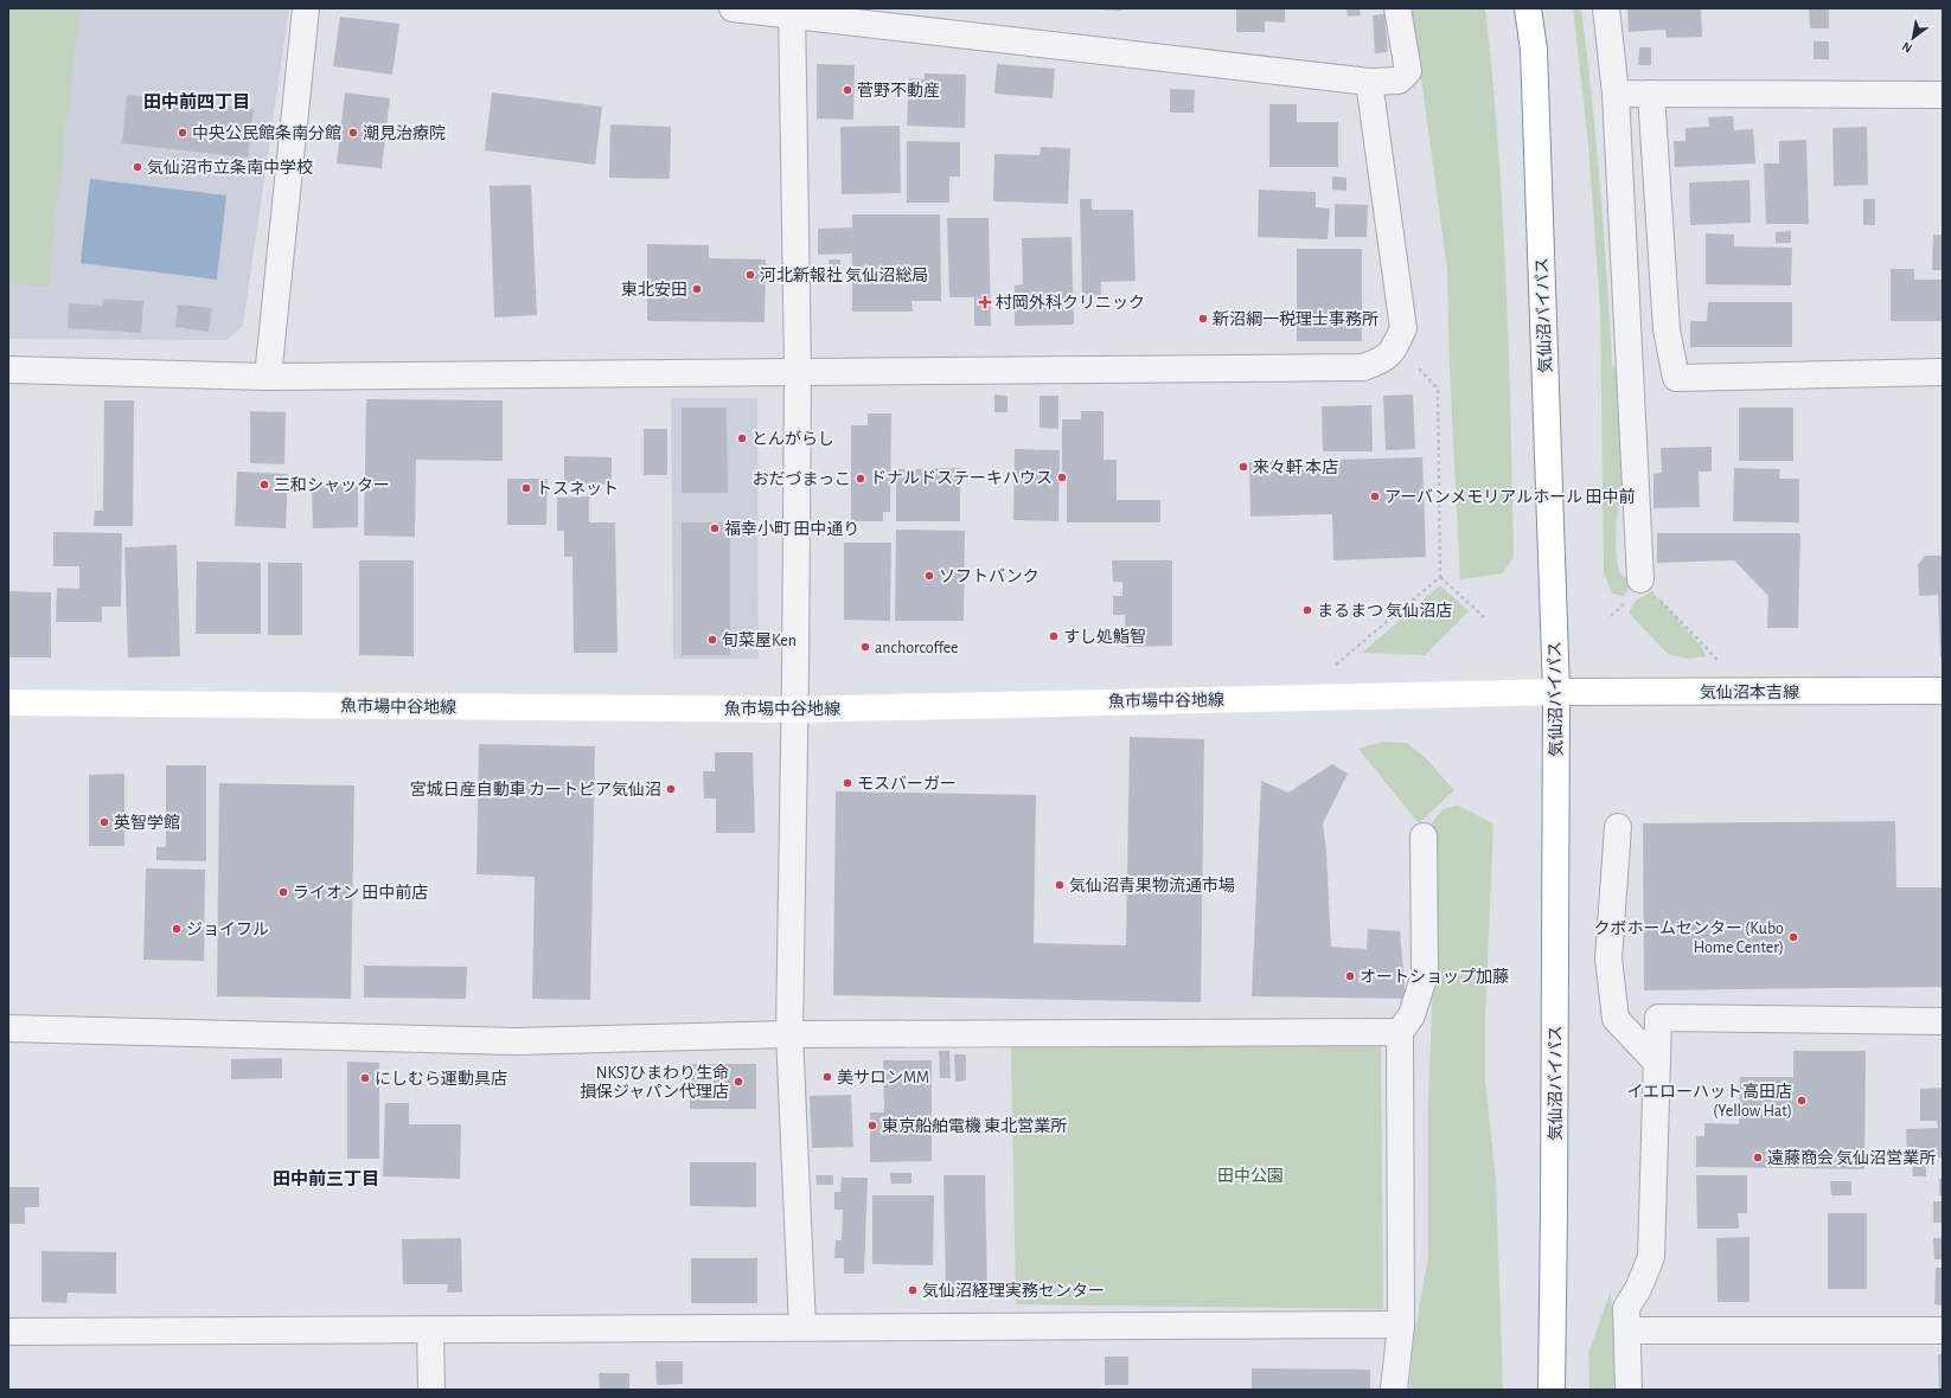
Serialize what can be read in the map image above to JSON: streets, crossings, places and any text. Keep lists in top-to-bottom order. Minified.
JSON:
{"streets":{"main road":["気仙沼バイパス","気仙沼本吉線","魚市場中谷地線"]},"crossings":[["気仙沼バイパス","気仙沼本吉線"],["気仙沼バイパス","魚市場中谷地線"],["気仙沼本吉線","魚市場中谷地線"]],"districts":["田中前四丁目","田中前三丁目"],"parks":["田中公園"],"places":{"other":["菅野不動産","中央公民館条南分館","潮見治療院","気仙沼市立条南中学校","河北新報社 気仙沼総局","東北安田","新沼綱一税理士事務所","とんがらし","来々軒 本店","ドナルドステーキハウス","おだづまっこ","三和シャッター","トスネット","アーバンメモリアルホール 田中前","福幸小町 田中通り","ソフトバンク","まるまつ 気仙沼店","すし処鮨智","旬菜屋Ken","anchorcoffee","モスバーガー","宮城日産自動車 カートピア気仙沼","英智学館","気仙沼青果物流通市場","ライオン 田中前店","ジョイフル","クボホームセンター (Kubo Home Center)","オートショップ加藤","美サロンMM","にしむら運動具店","NKSJひまわり生命 損保ジャパン代理店","イエローハット高田店 (Yellow Hat)","東京船舶電機 東北営業所","遠藤商会 気仙沼営業所","気仙沼経理実務センター"],"health":["村岡外科クリニック"]},"north":"bottom left"}
